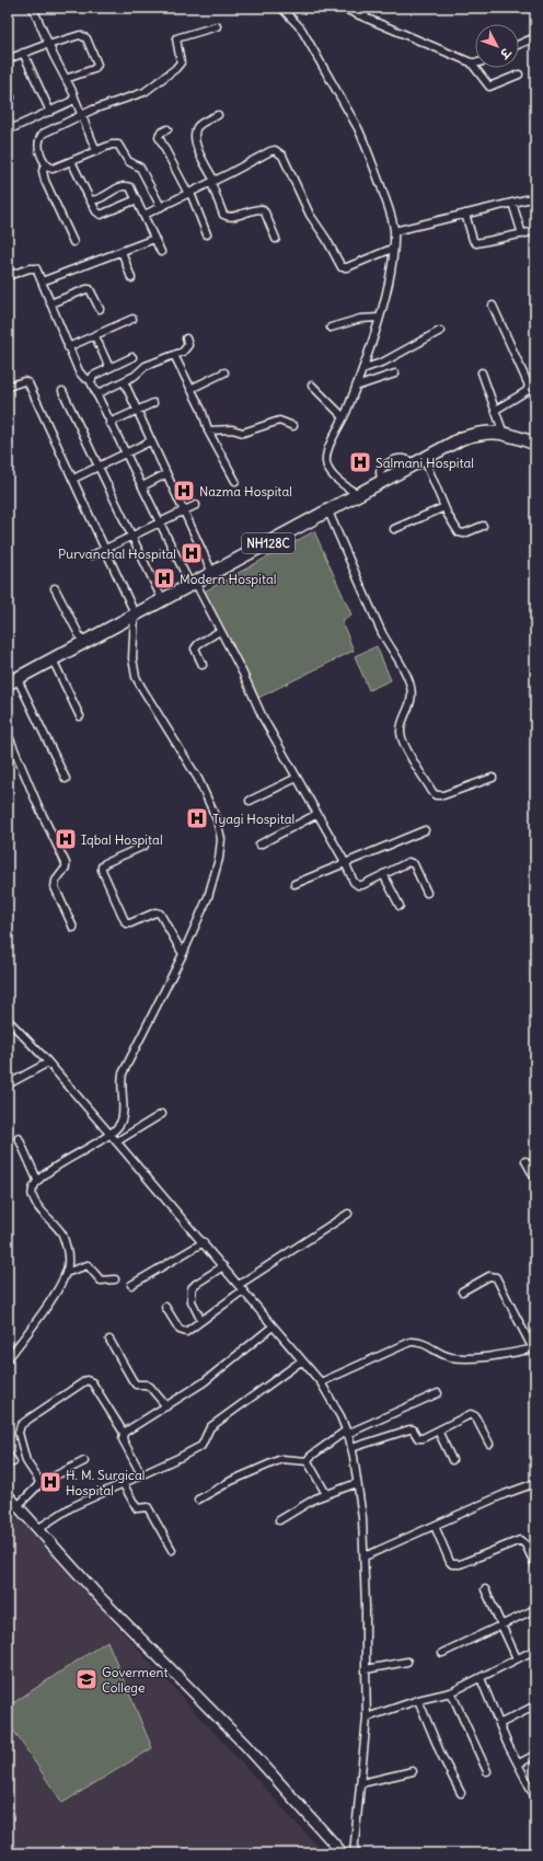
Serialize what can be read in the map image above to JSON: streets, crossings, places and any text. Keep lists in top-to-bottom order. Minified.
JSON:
{"streets":{"highway":["NH128C"]},"places":{"hospital":["Salmani Hospital","Nazma Hospital","Purvanchal Hospital","Modern Hospital","Tyagi Hospital","Iqbal Hospital","H. M. Surgical Hospital"],"school or university":["Goverment College"]},"north":"bottom right"}
